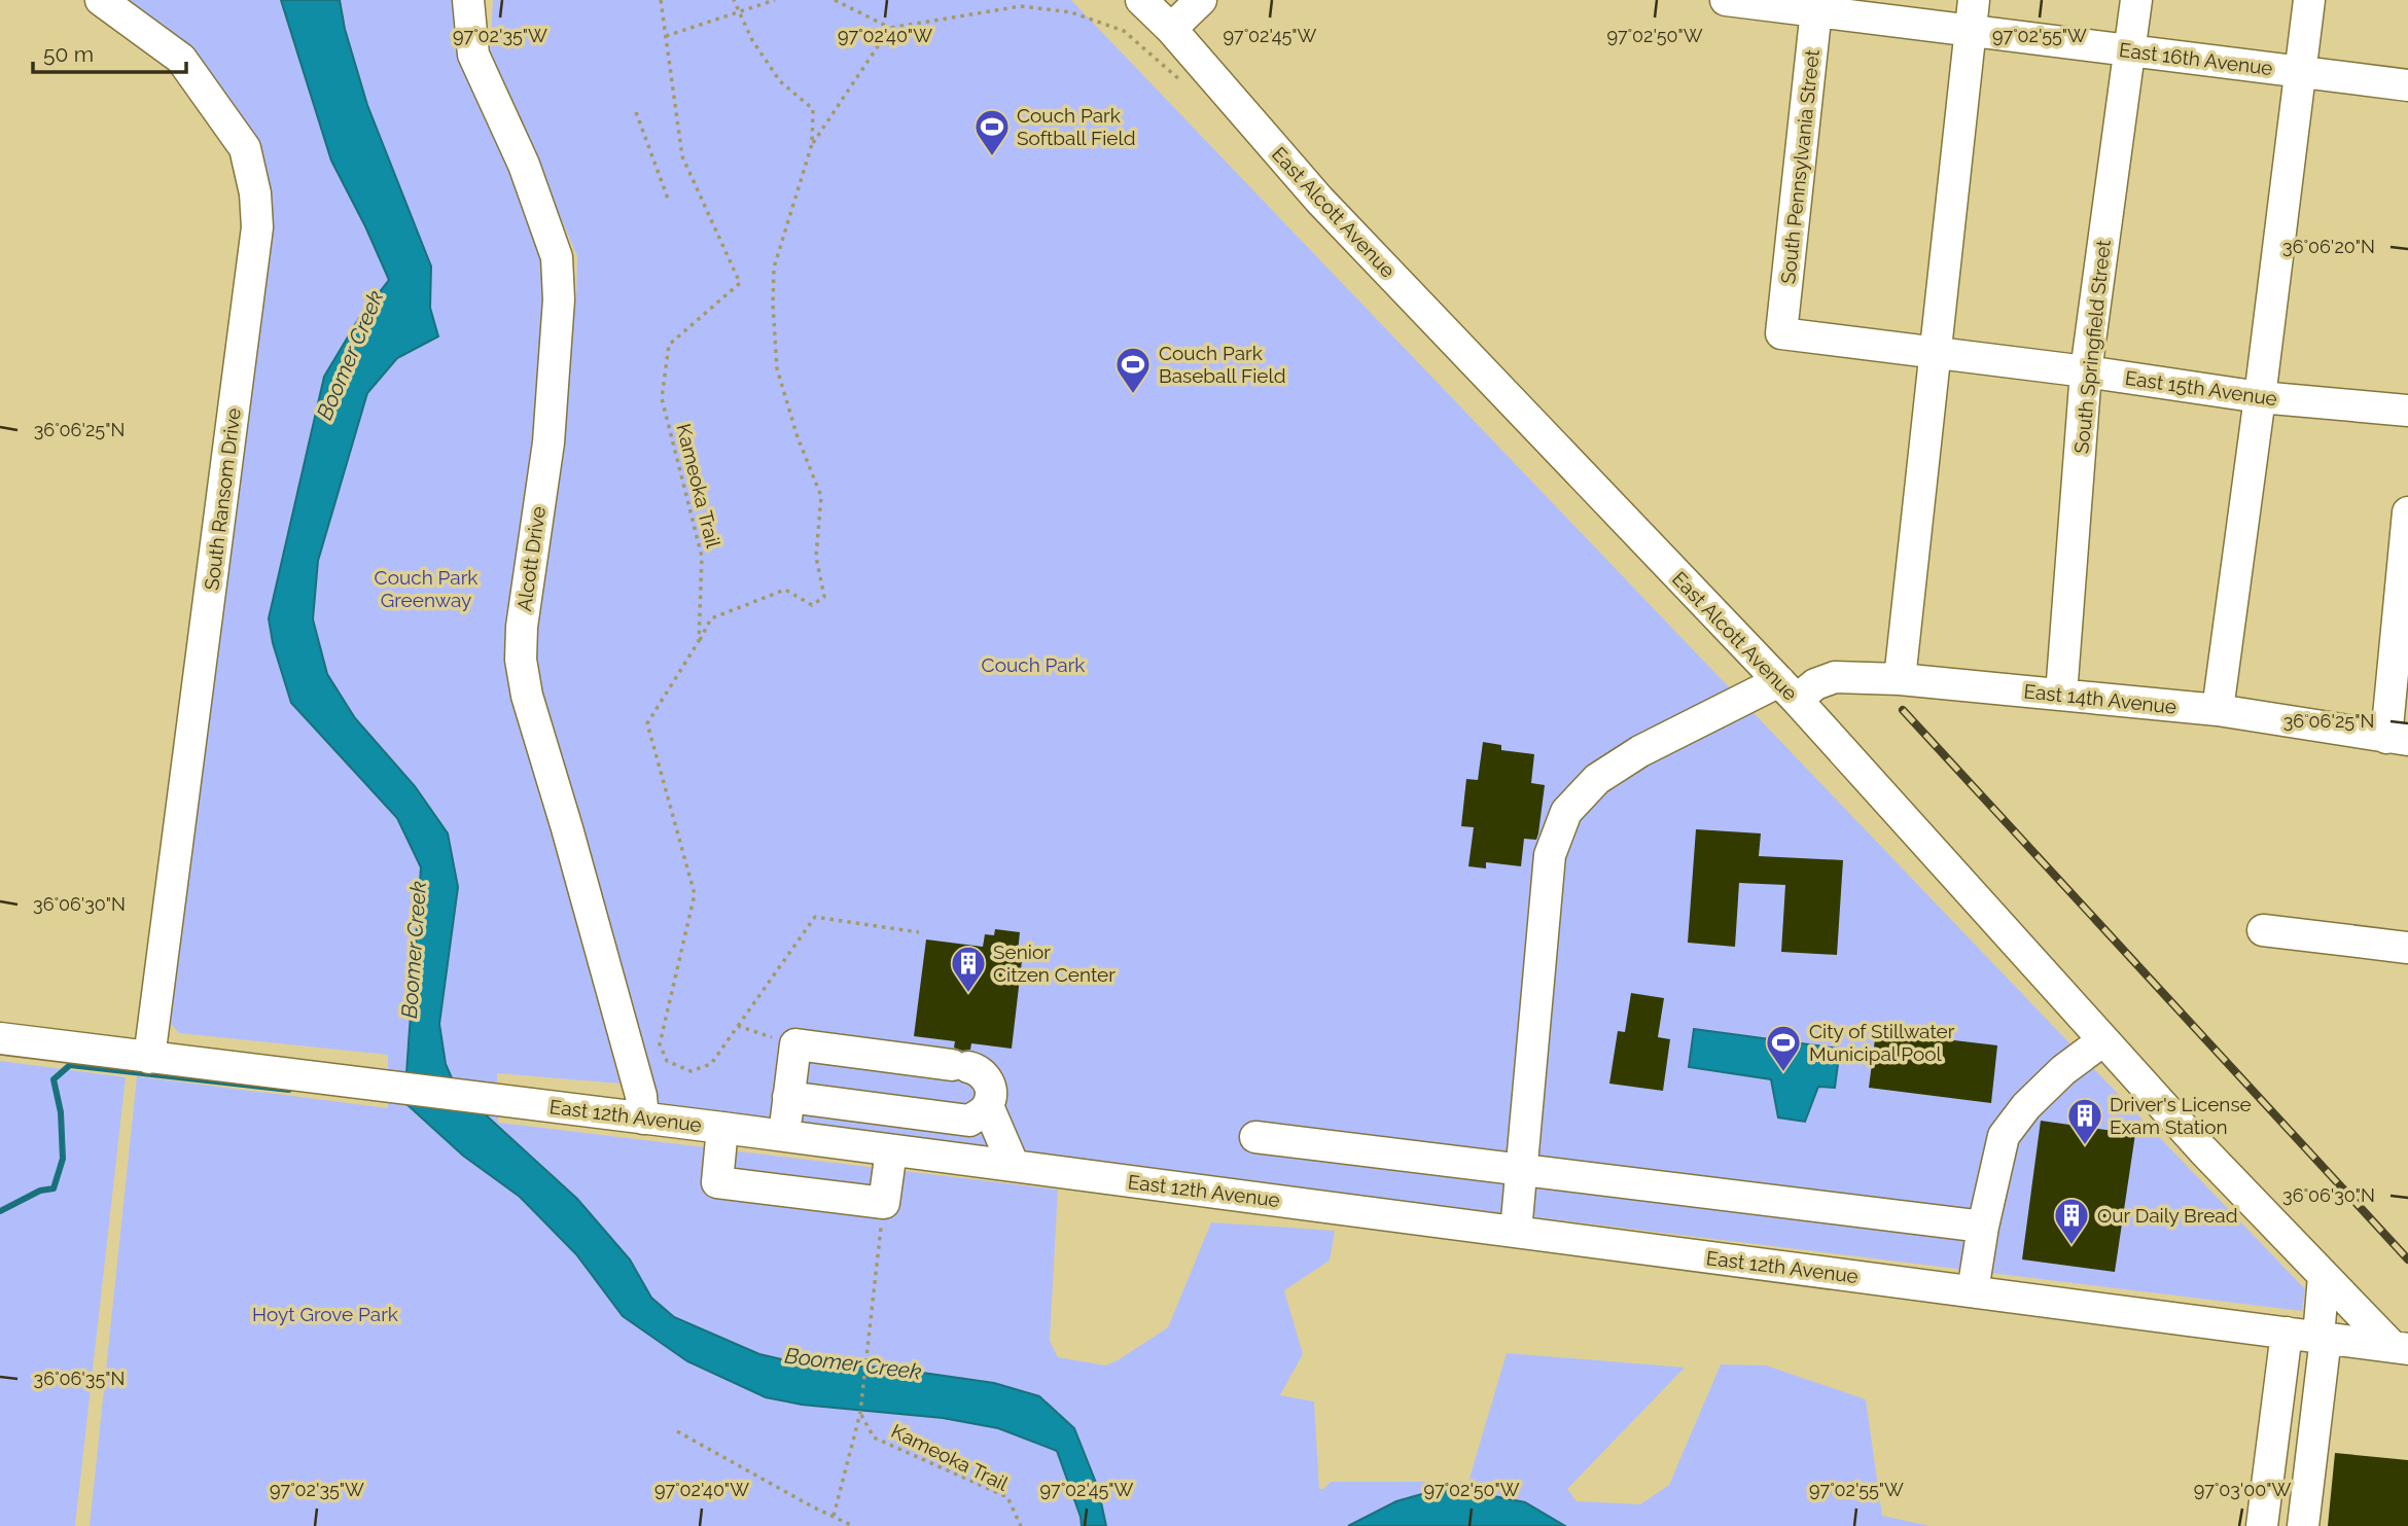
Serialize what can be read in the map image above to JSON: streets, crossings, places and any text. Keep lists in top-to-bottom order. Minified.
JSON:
{"streets":{"street":["East 16th Avenue","South Pennsylvania Street","East Alcott Avenue","South Springfield Street","East 15th Avenue","South Ransom Drive","Alcott Drive","East 14th Avenue","East 12th Avenue"],"path":["Kameoka Trail"]},"crossings":[["East 16th Avenue","South Pennsylvania Street"],["East 16th Avenue","South Springfield Street"],["South Pennsylvania Street","East 15th Avenue"],["East Alcott Avenue","East 14th Avenue"],["East Alcott Avenue","East 12th Avenue"],["South Springfield Street","East 15th Avenue"],["South Springfield Street","East 14th Avenue"],["South Ransom Drive","East 12th Avenue"],["Alcott Drive","East 12th Avenue"],["East 14th Avenue","East 12th Avenue"]],"water":["Boomer Creek"],"parks":["Couch Park Greenway","Couch Park","Hoyt Grove Park"],"places":{"sports":["Couch Park Softball Field","Couch Park Baseball Field","City of Stillwater Municipal Pool"],"building":["Senior Citzen Center","Driver's License Exam Station","Our Daily Bread"]},"scale_bar":"50 m","coordinates":["97°02'35\"W","97°02'40\"W","97°02'45\"W","97°02'50\"W","97°02'55\"W","36°06'20\"N","36°06'25\"N","36°06'30\"N","36°06'35\"N","97°03'00\"W"]}
